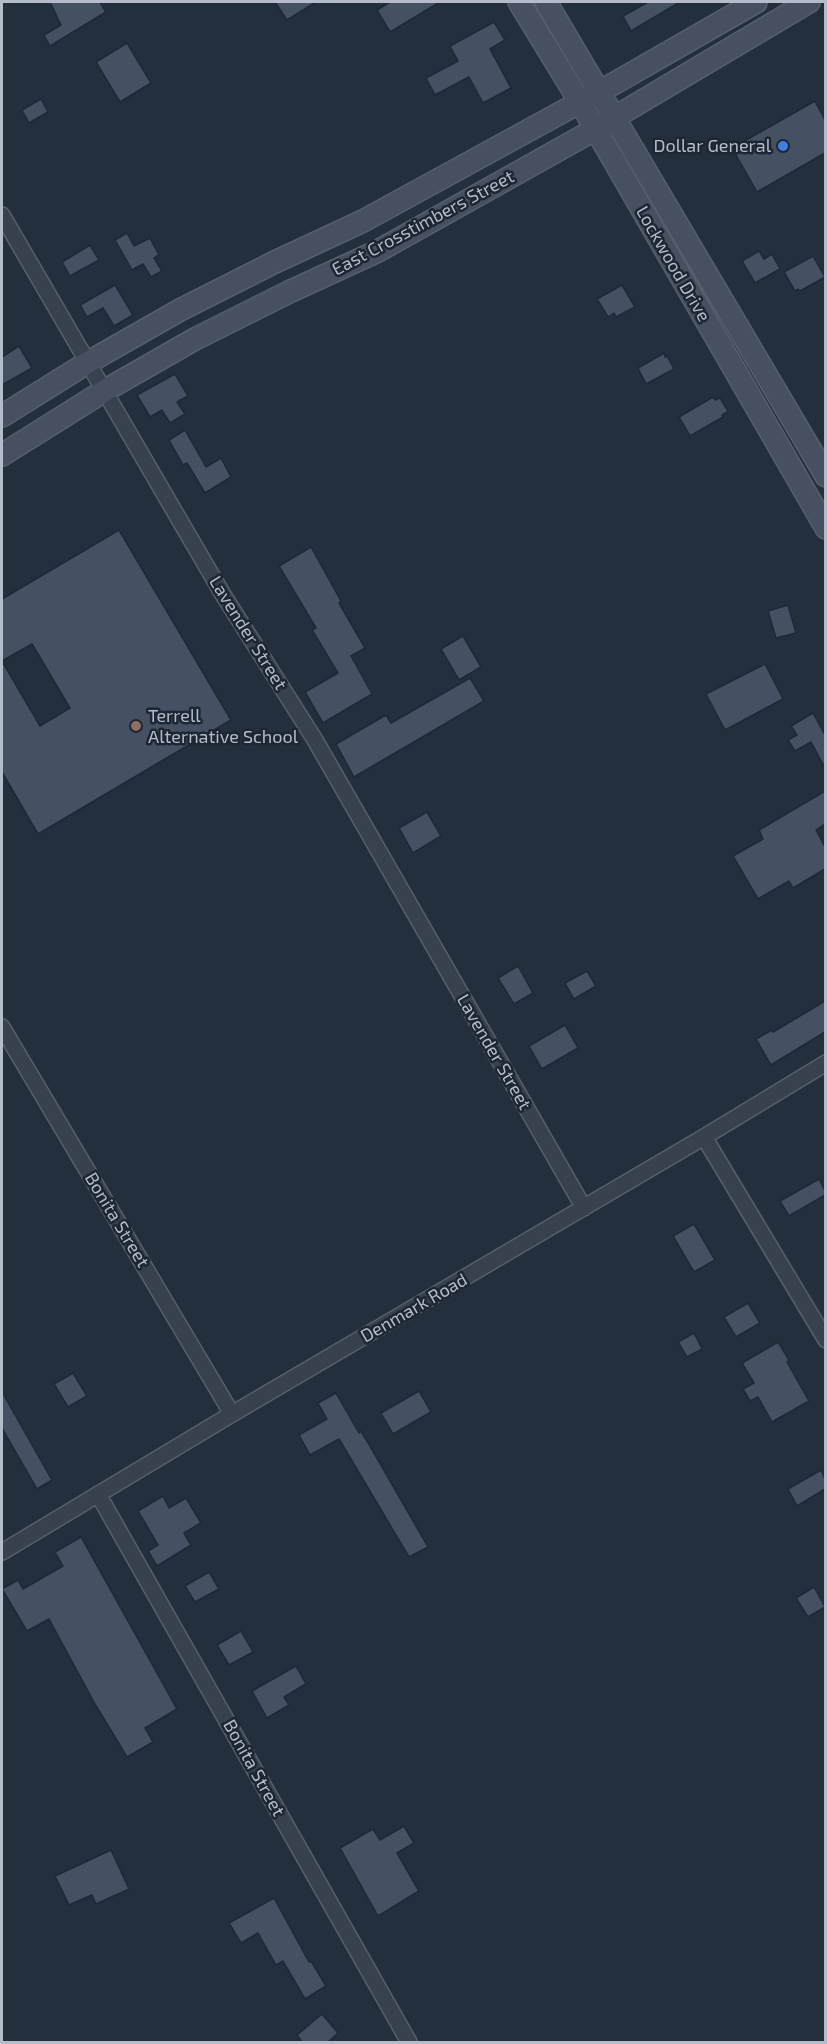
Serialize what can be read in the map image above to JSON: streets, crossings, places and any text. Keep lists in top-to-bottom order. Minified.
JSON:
{"streets":{"main road":["East Crosstimbers Street","Lockwood Drive"],"street":["Lavender Street","Bonita Street","Denmark Road"]},"crossings":[["East Crosstimbers Street","Lockwood Drive"],["East Crosstimbers Street","Lavender Street"],["Lavender Street","Denmark Road"],["Bonita Street","Denmark Road"]],"places":["Dollar General","Terrell Alternative School"]}
